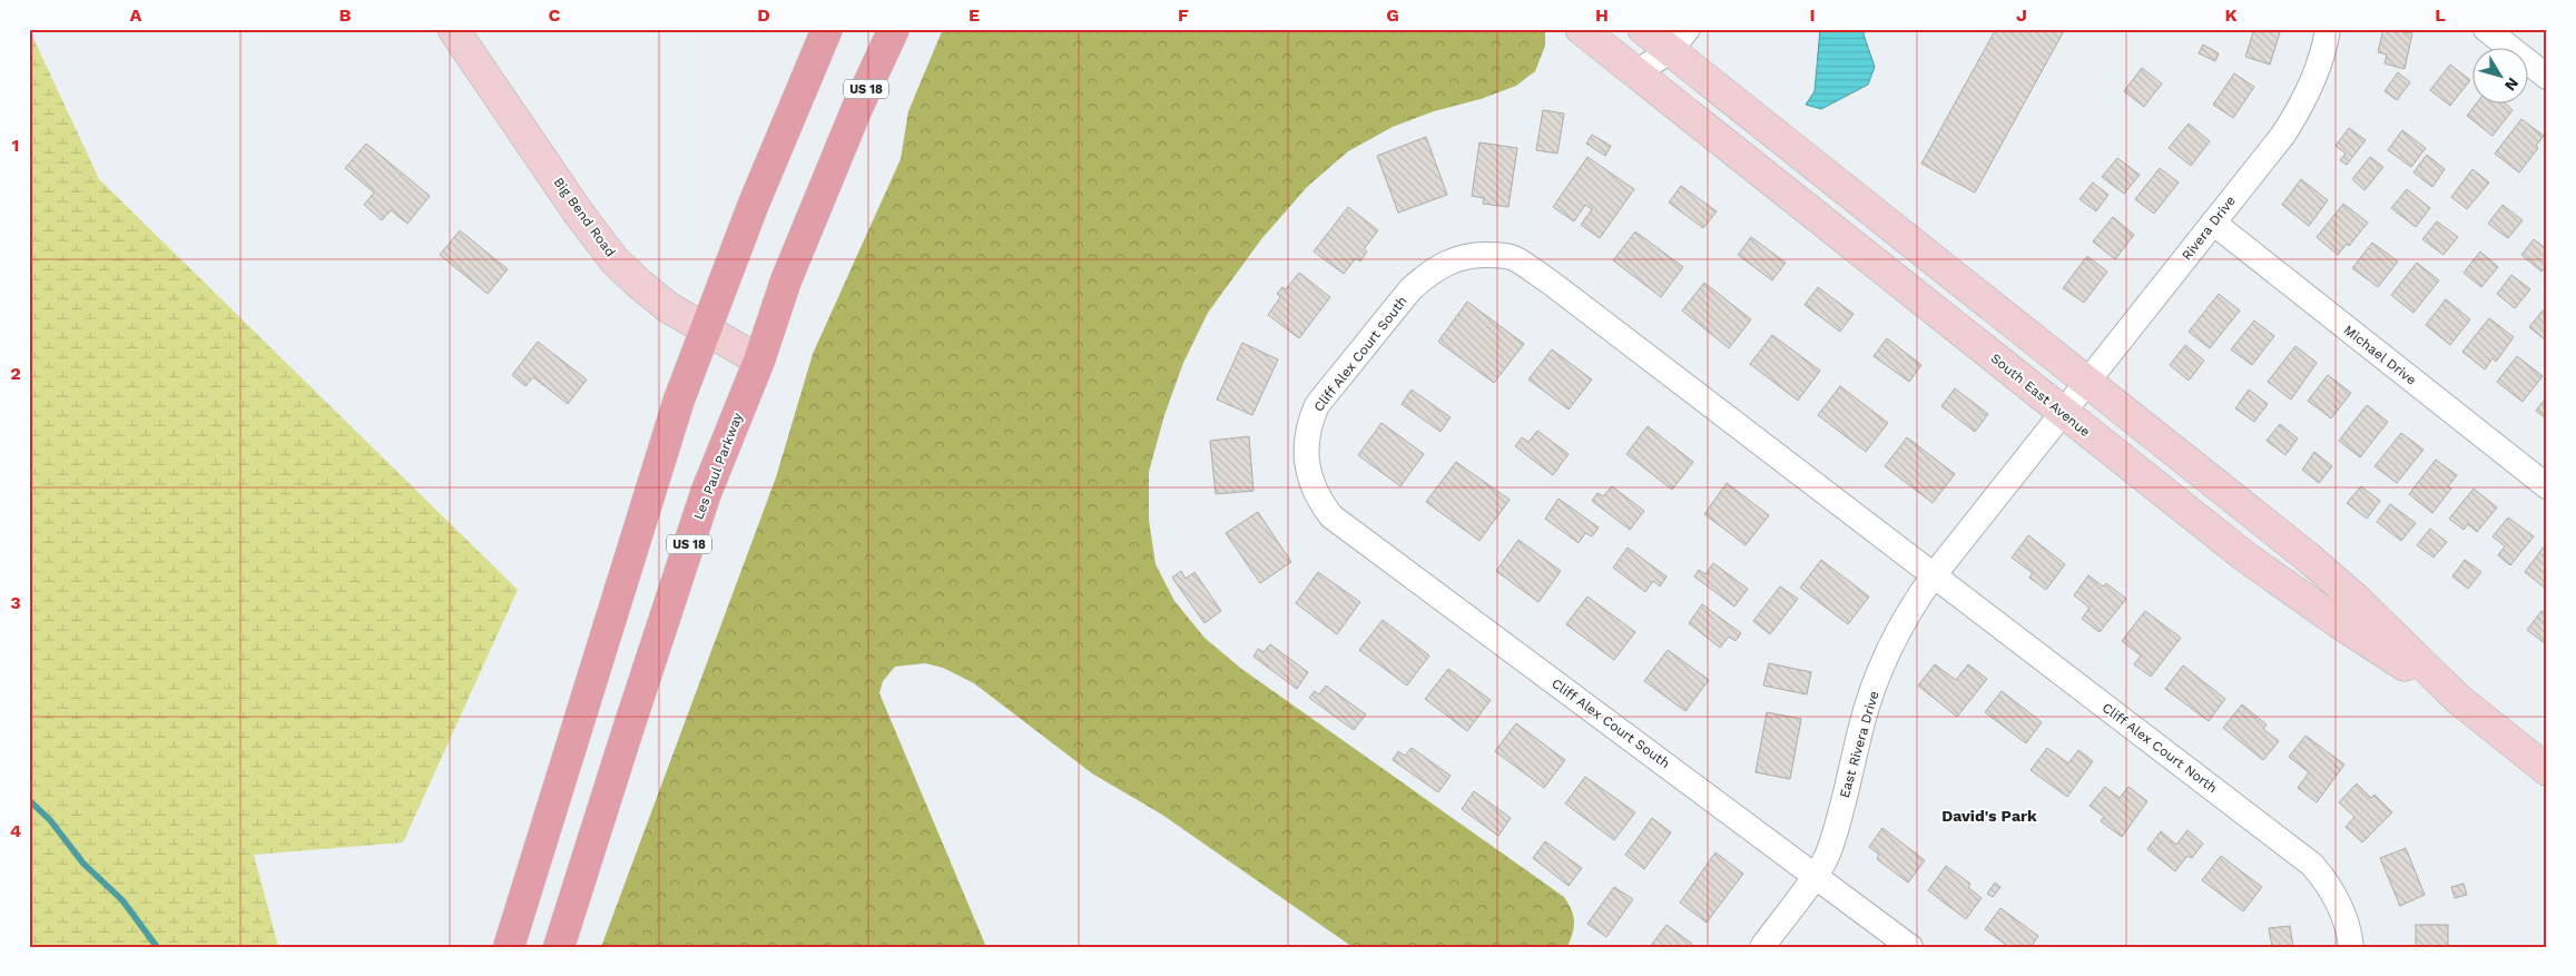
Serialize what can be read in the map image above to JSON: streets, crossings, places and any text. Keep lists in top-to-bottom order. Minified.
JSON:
{"streets":{"main road":["US 18","Big Bend Road","South East Avenue","Les Paul Parkway"],"street":["Rivera Drive","Cliff Alex Court South","Michael Drive","East Rivera Drive","Cliff Alex Court North"]},"crossings":[["Big Bend Road","Les Paul Parkway"],["Rivera Drive","Michael Drive"],["Rivera Drive","South East Avenue"],["Rivera Drive","East Rivera Drive"],["Cliff Alex Court South","East Rivera Drive"],["Cliff Alex Court South","Cliff Alex Court North"],["South East Avenue","East Rivera Drive"],["East Rivera Drive","Cliff Alex Court North"]],"districts":["David's Park"],"north":"bottom right","grid":{"columns":["A","B","C","D","E","F","G","H","I","J","K","L"],"rows":["1","2","3","4"]}}
